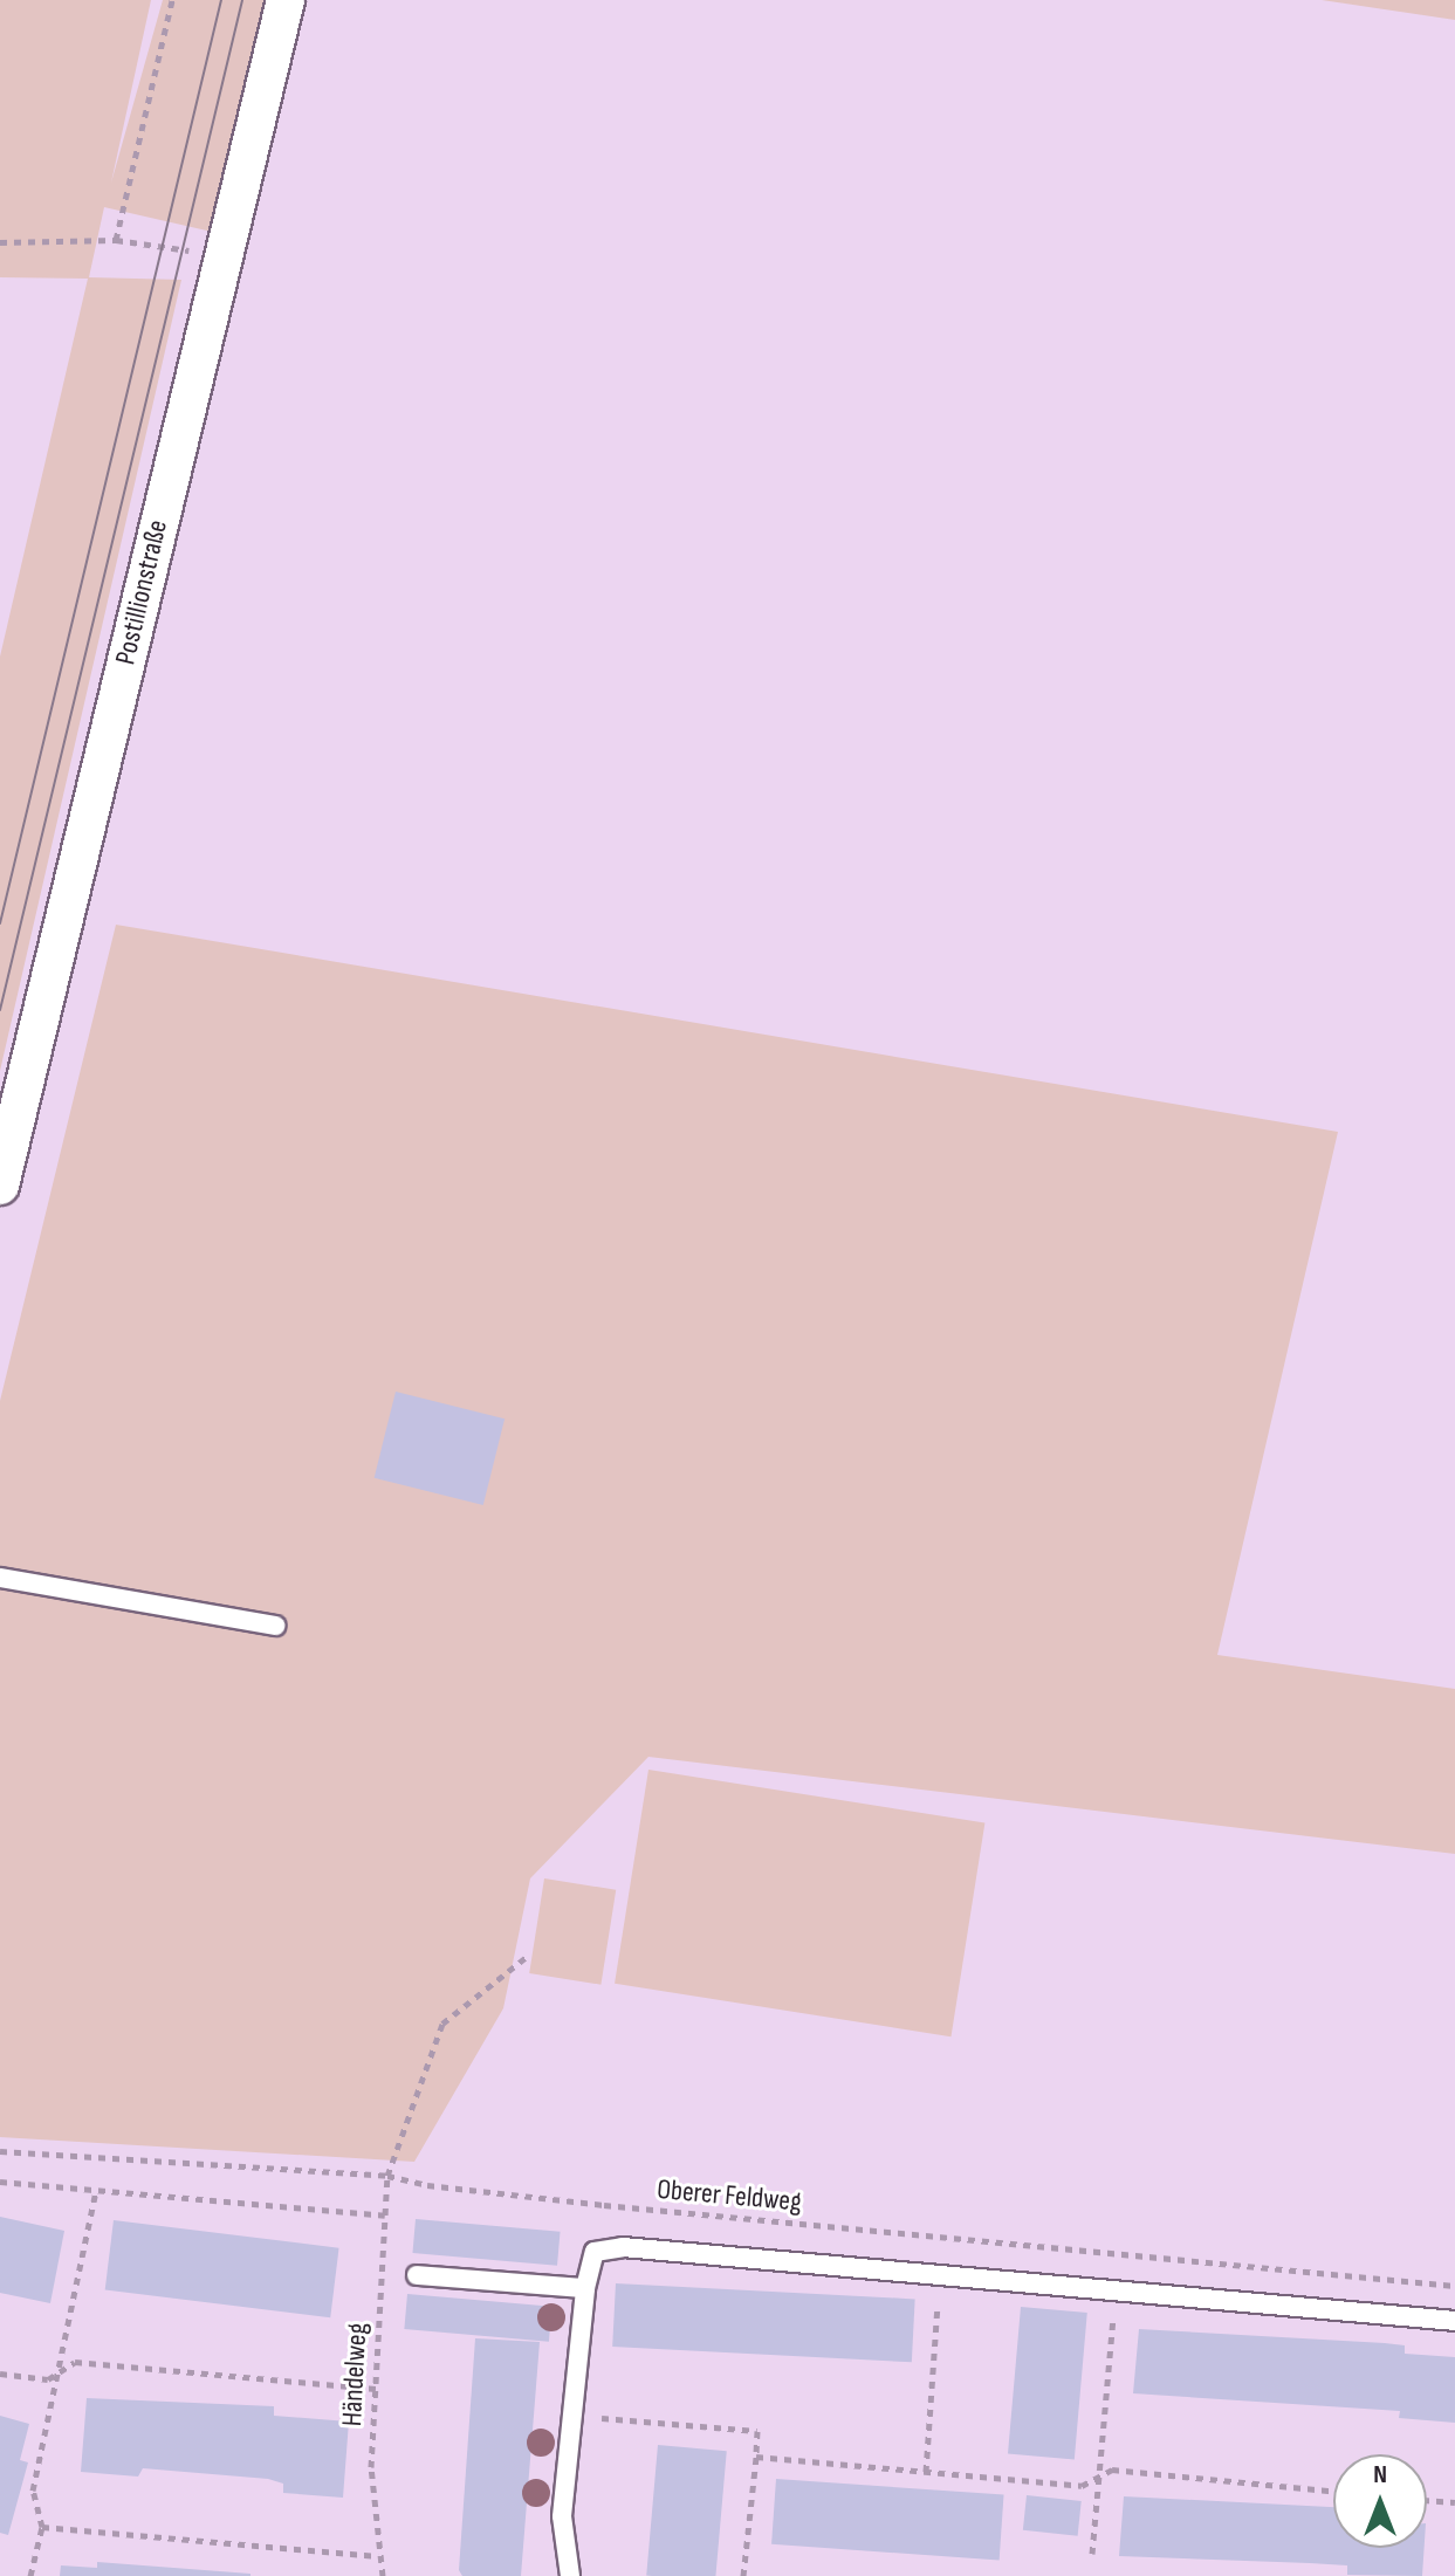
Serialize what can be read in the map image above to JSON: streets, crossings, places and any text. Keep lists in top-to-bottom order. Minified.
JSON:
{"streets":{"street":["Postillionstraße"],"path":["Oberer Feldweg","Händelweg"]},"crossings":[["Oberer Feldweg","Händelweg"]],"north":"top"}
